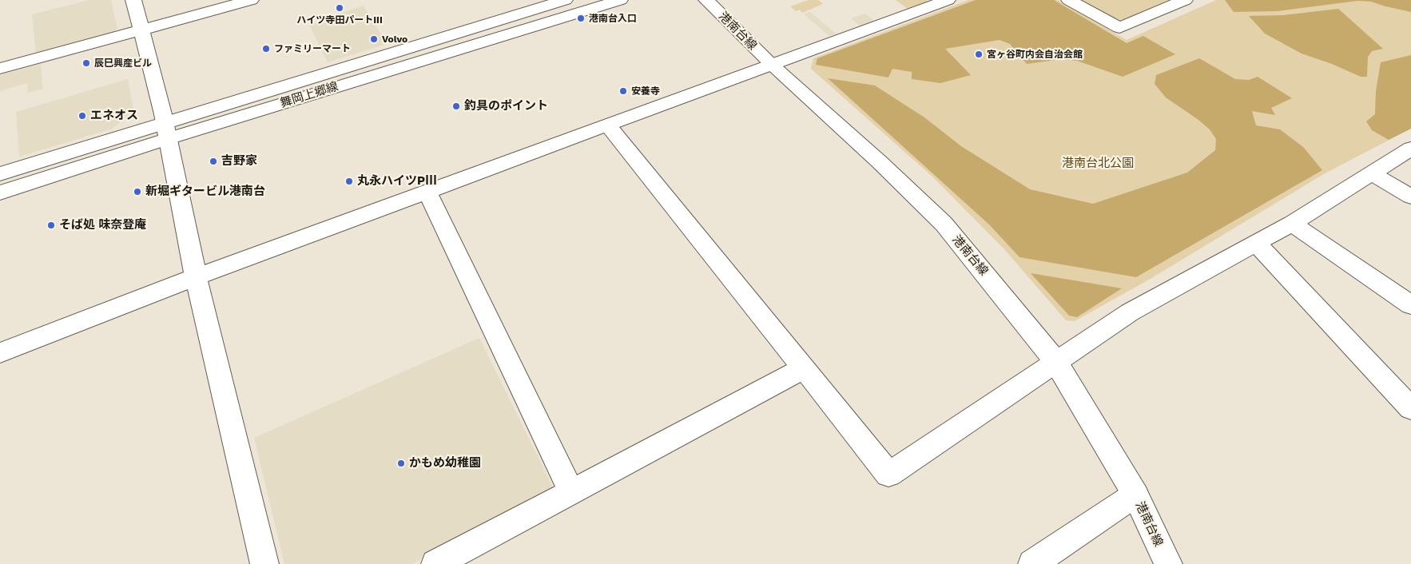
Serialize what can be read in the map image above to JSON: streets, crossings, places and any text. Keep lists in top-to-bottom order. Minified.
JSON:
{"streets":{"street":["港南台線","舞岡上郷線"]},"parks":["港南台北公園"],"places":["ハイツ寺田パートIII","港南台入口","Volvo","ファミリーマート","宮ヶ谷町内会自治会館","辰巳興産ビル","安養寺","釣具のポイント","エネオス","吉野家","丸永ハイツPⅢ","新堀ギタービル港南台","そば処 味奈登庵","かもめ幼稚園"]}
